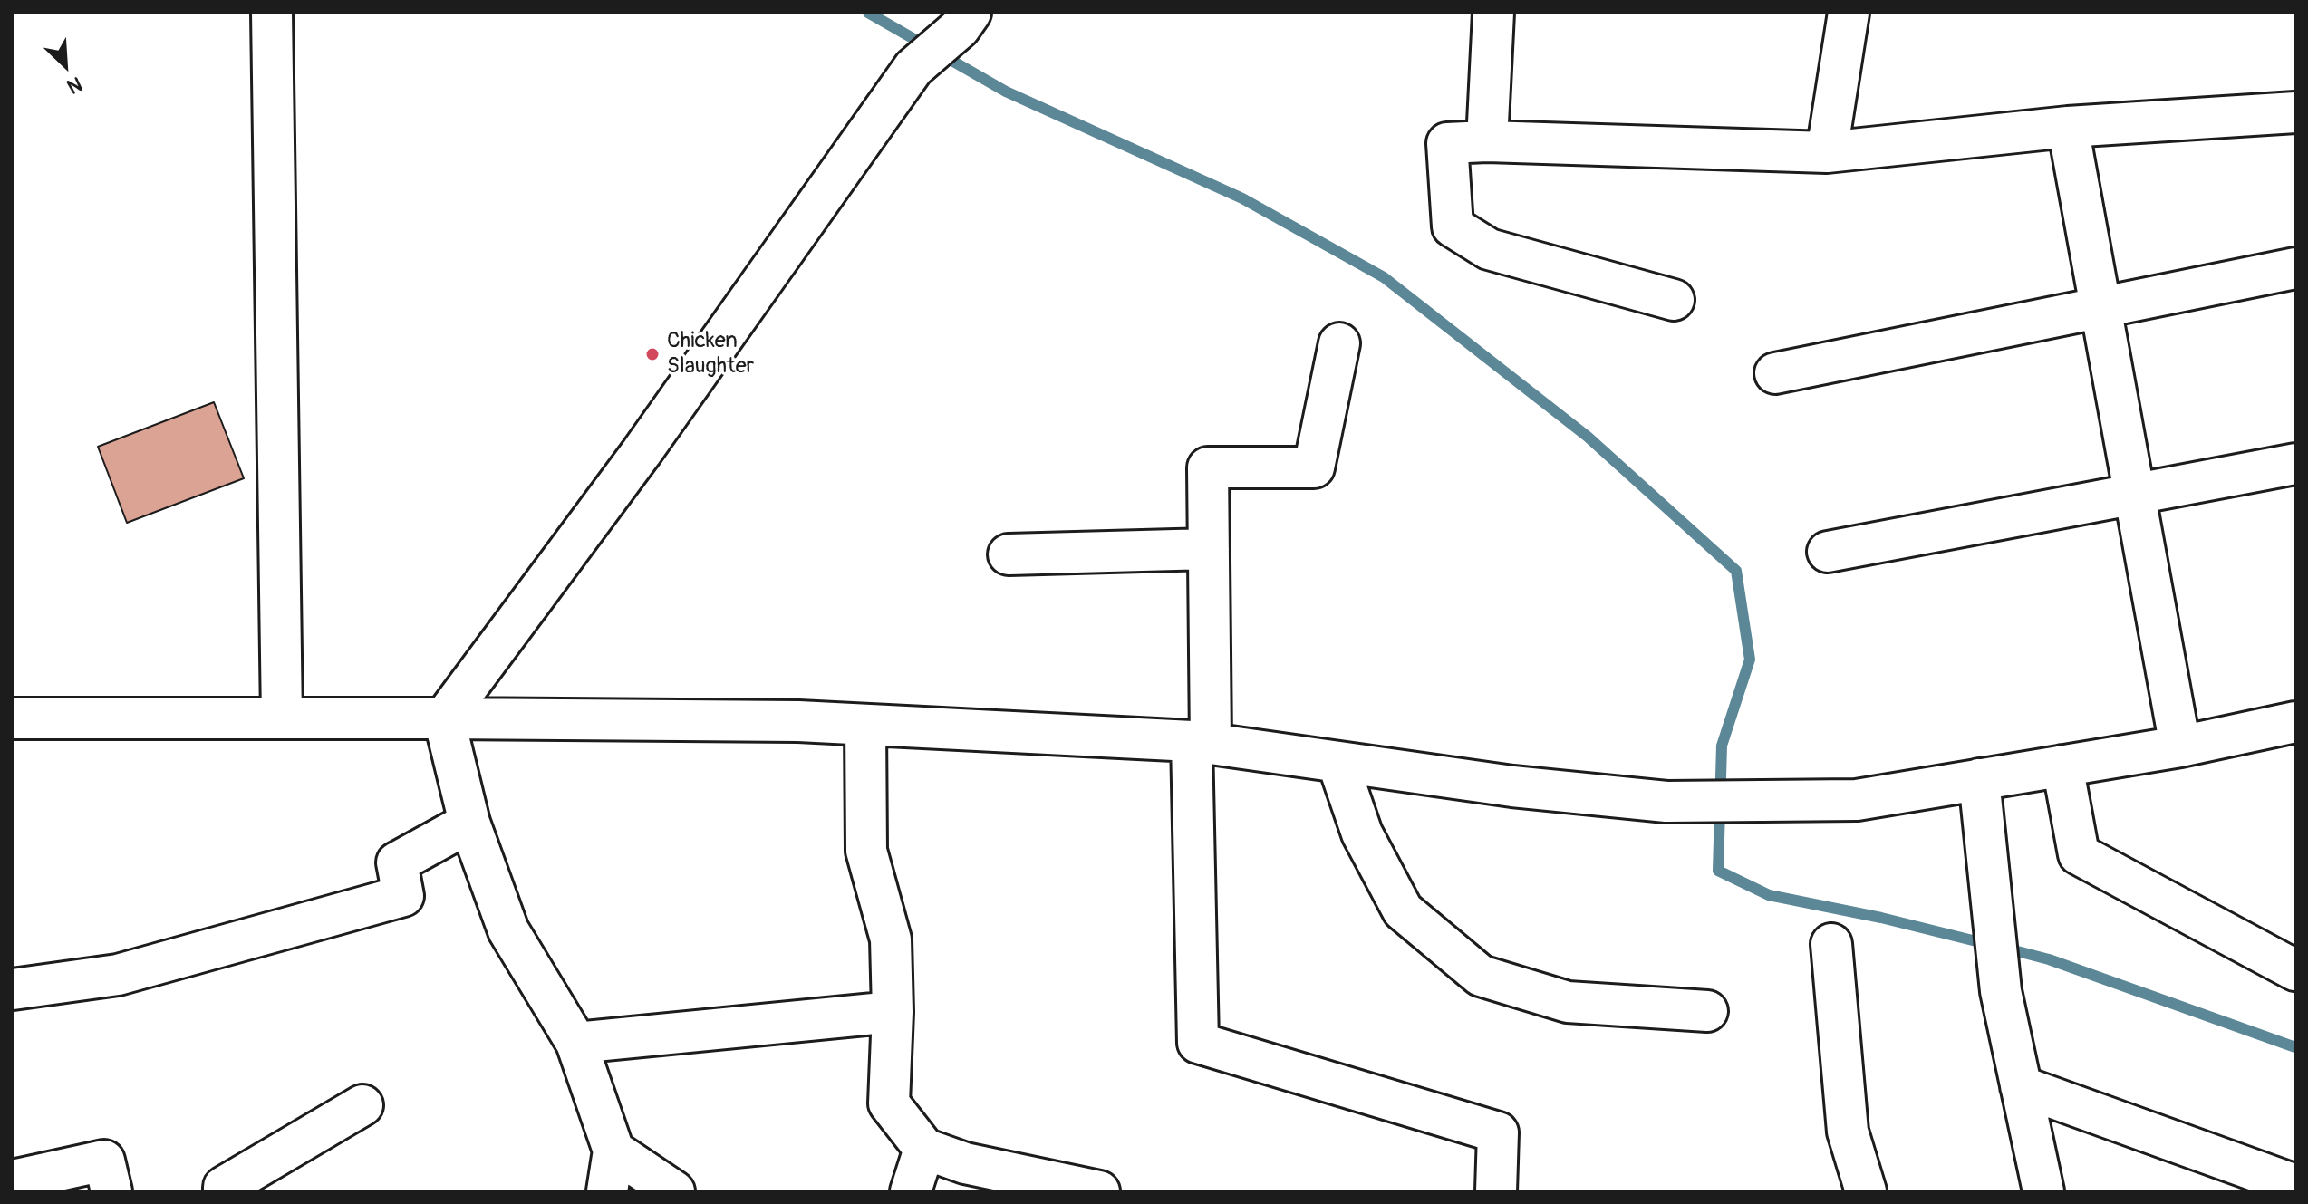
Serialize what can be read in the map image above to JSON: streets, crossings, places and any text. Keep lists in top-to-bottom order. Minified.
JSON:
{"places":["Chicken Slaughter"],"north":"bottom right"}
